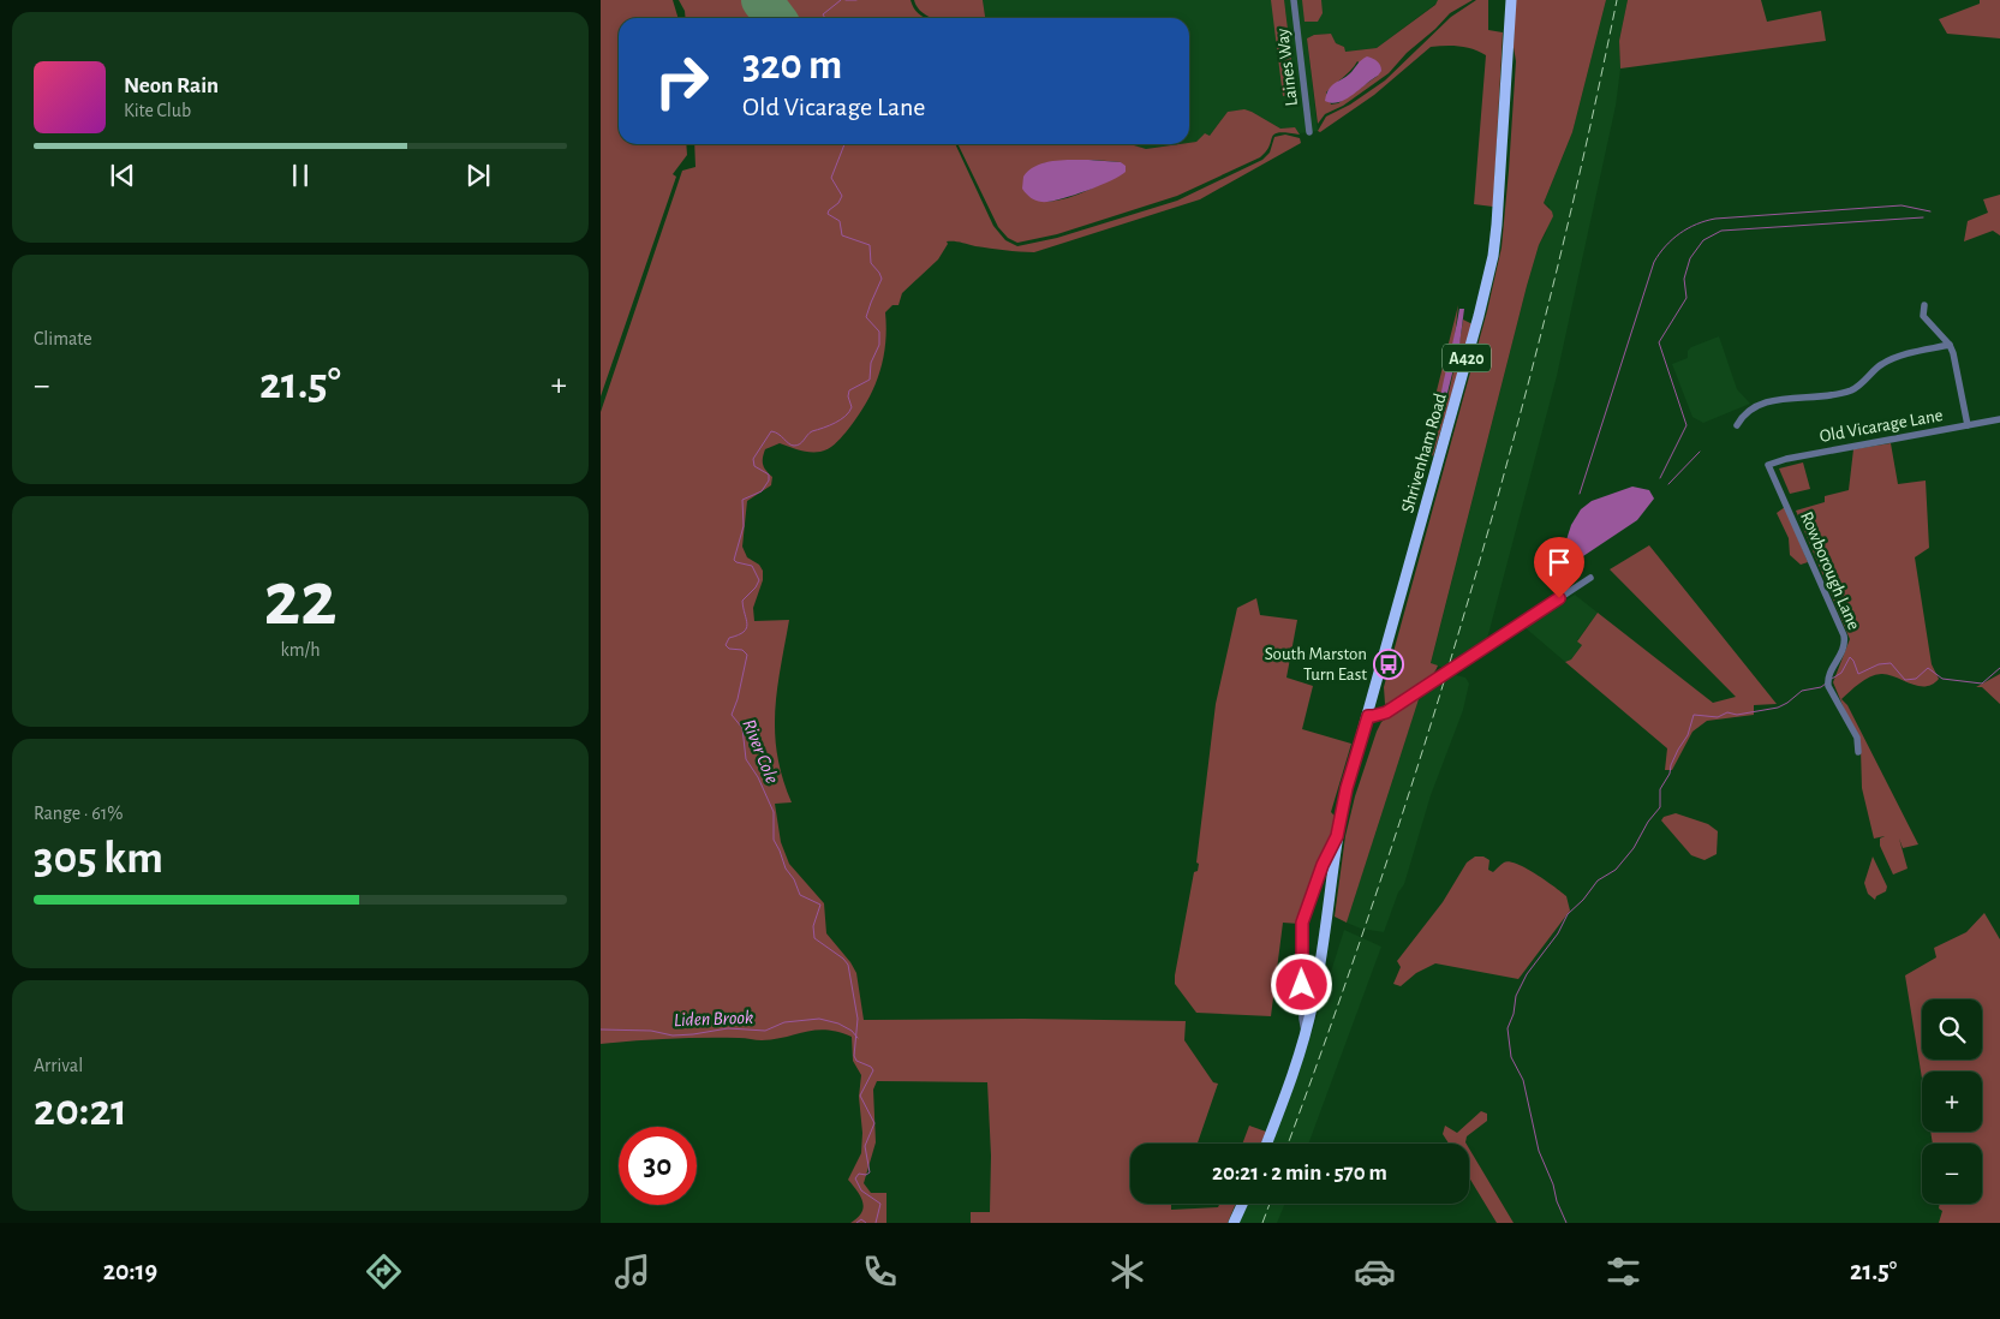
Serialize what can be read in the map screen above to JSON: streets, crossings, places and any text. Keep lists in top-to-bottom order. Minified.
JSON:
{"streets":{"highway":["A420","Shrivenham Road"],"street":["Laines Way","Old Vicarage Lane","Rowborough Lane"]},"crossings":[["Old Vicarage Lane","Rowborough Lane"]],"water":["River Cole","Liden Brook"],"places":{"bus stop":["South Marston Turn East"]},"page":{"turn":["320 m","Old Vicarage Lane"],"song":["Neon Rain","Kite Club"],"tile":["Climate",["22","km/h"],["Range · 61%","305 km"],["Arrival","20:21"]],"heat":["−","21.5°","+"],"map_buttons":["+","−"],"limit":"30","trip":"20:21 · 2 min · 570 m","tabs":["20:19","21.5°"]}}
